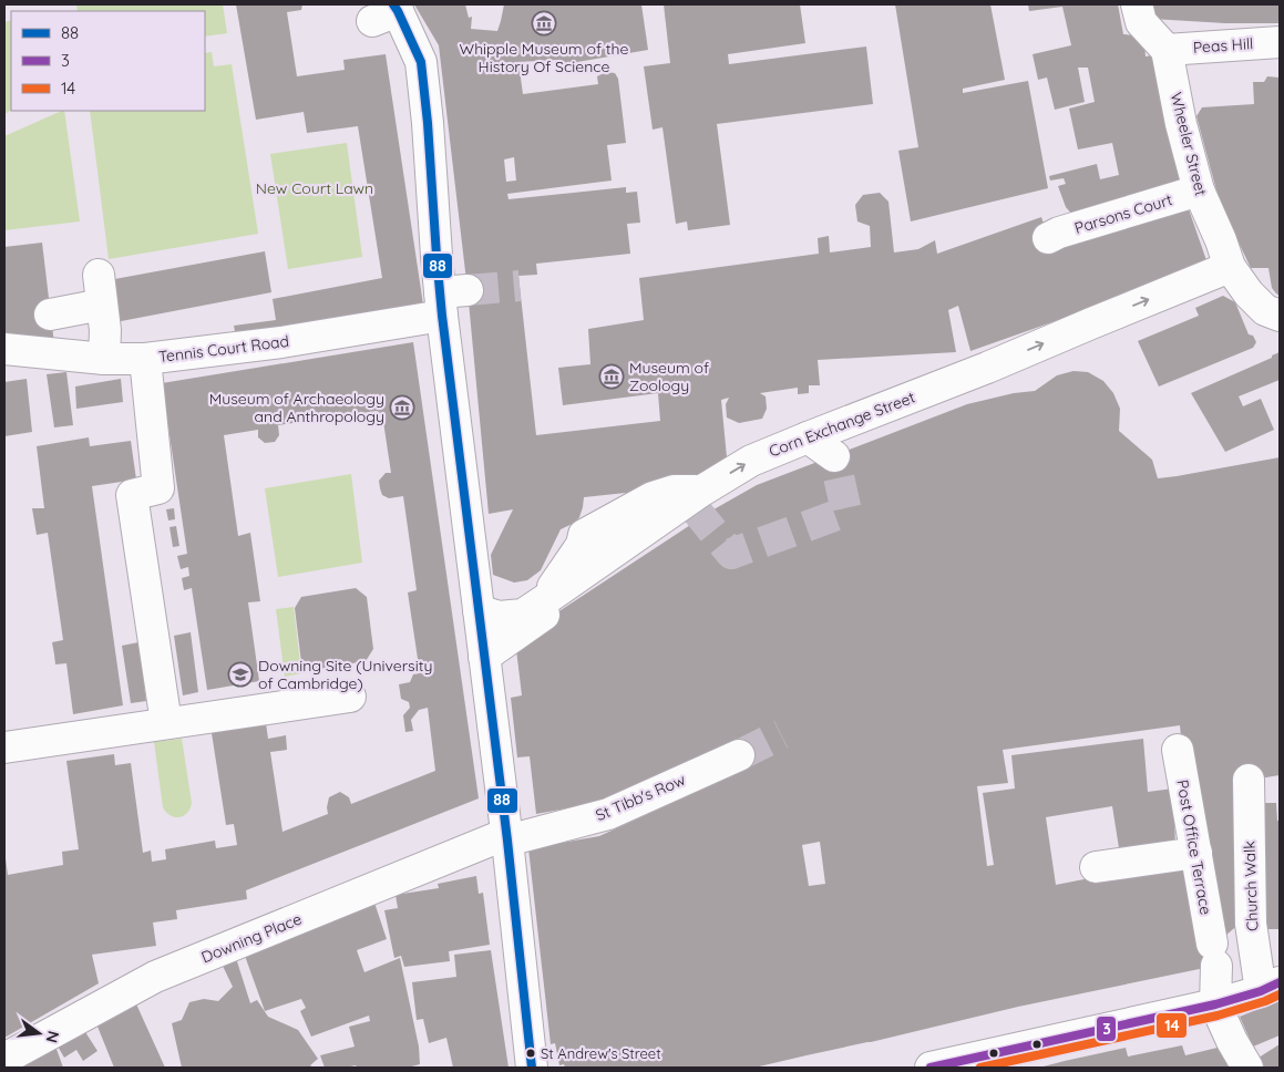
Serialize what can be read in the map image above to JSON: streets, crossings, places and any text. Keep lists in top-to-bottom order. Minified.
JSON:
{"streets":{"street":["Peas Hill","Wheeler Street","Parsons Court","Tennis Court Road","Corn Exchange Street","St Tibb's Row","Post Office Terrace","Church Walk","Downing Place"]},"crossings":[["Peas Hill","Wheeler Street"],["Wheeler Street","Parsons Court"],["Wheeler Street","Corn Exchange Street"],["St Tibb's Row","Downing Place"]],"one_way":["Corn Exchange Street"],"parks":["New Court Lawn"],"places":{"museum":["Whipple Museum of the History Of Science","Museum of Zoology","Museum of Archaeology and Anthropology"],"school or university":["Downing Site (University of Cambridge)"],"other":["St Andrew's Street"]},"lines":["transit line 88","transit line 3","transit line 14"],"legend":["88","3","14"],"north":"right"}
